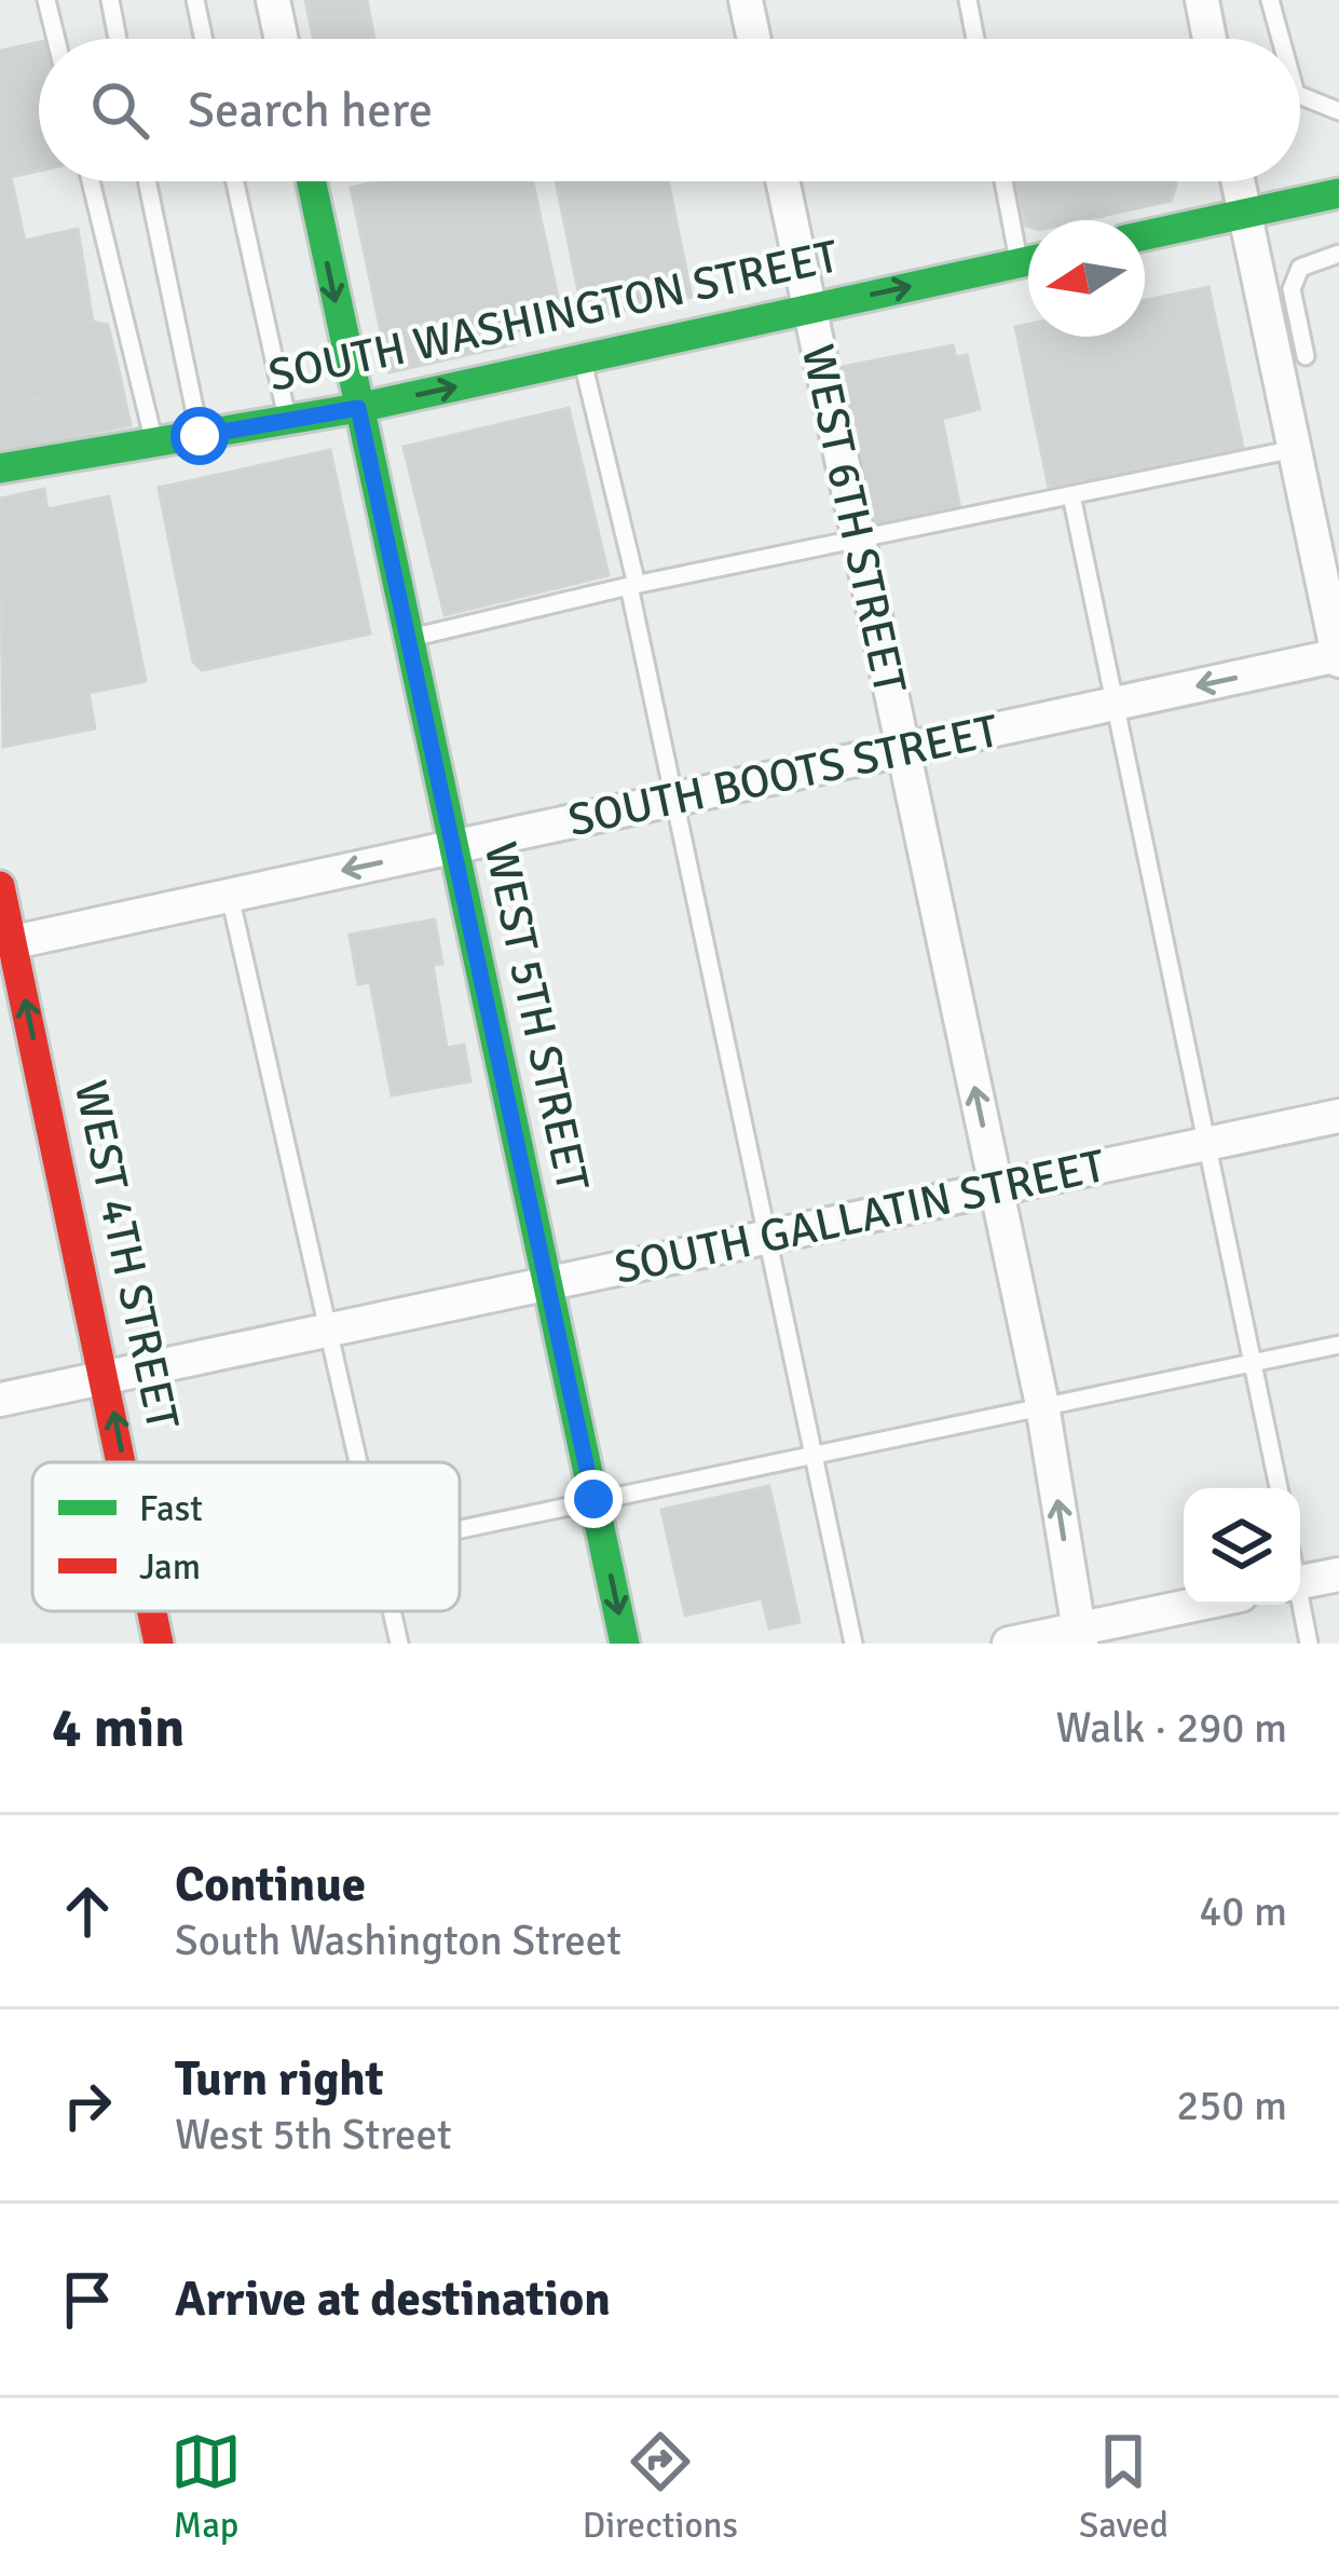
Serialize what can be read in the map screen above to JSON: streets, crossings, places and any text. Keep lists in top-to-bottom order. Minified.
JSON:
{"streets":{"main road":["SOUTH WASHINGTON STREET","WEST 5TH STREET","WEST 4TH STREET"],"street":["WEST 6TH STREET","SOUTH BOOTS STREET","SOUTH GALLATIN STREET"]},"crossings":[["SOUTH WASHINGTON STREET","WEST 6TH STREET"],["SOUTH WASHINGTON STREET","WEST 5TH STREET"],["WEST 6TH STREET","SOUTH BOOTS STREET"],["WEST 6TH STREET","SOUTH GALLATIN STREET"],["SOUTH BOOTS STREET","WEST 5TH STREET"],["SOUTH BOOTS STREET","WEST 4TH STREET"],["WEST 5TH STREET","SOUTH GALLATIN STREET"],["SOUTH GALLATIN STREET","WEST 4TH STREET"]],"one_way":["SOUTH WASHINGTON STREET","WEST 6TH STREET","WEST 4TH STREET"],"legend":["Fast","Jam"],"north":"left","page":{"search":"Search here","heading":["4 min","Walk · 290 m"],"list":[["Continue","South Washington Street","40 m"],["Turn right","West 5th Street","250 m"],"Arrive at destination"],"nav":["Map","Directions","Saved"]}}
